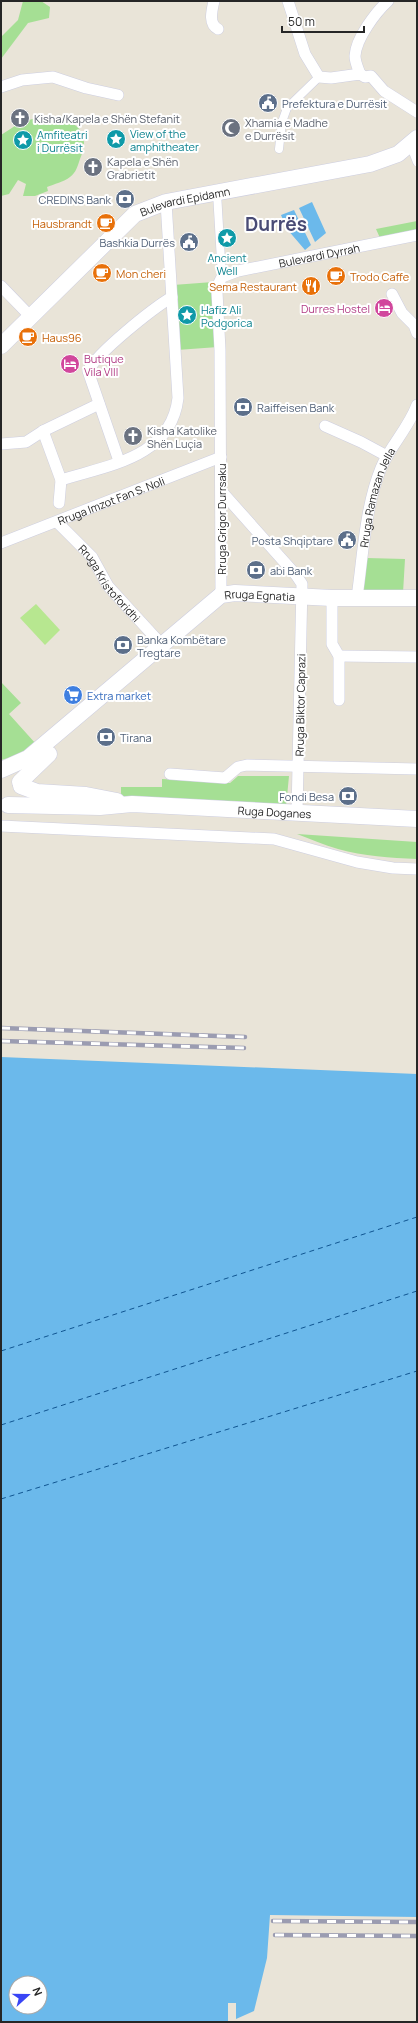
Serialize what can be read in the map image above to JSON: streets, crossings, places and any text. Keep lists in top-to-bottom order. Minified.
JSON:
{"streets":{"main road":["Bulevardi Epidamn","Rruga Egnatia","Ruga Doganes"],"street":["Bulevardi Dyrrah","Rruga Ramazan Jella","Rruga Imzot Fan S. Noli","Rruga Grigor Durrsaku","Rruga Kristoforidhi","Rruga Biktor Caprazi"]},"crossings":[["Bulevardi Dyrrah","Rruga Grigor Durrsaku"],["Rruga Ramazan Jella","Rruga Egnatia"],["Rruga Imzot Fan S. Noli","Rruga Grigor Durrsaku"],["Rruga Imzot Fan S. Noli","Rruga Kristoforidhi"],["Rruga Grigor Durrsaku","Rruga Egnatia"],["Rruga Grigor Durrsaku","Rruga Biktor Caprazi"],["Rruga Kristoforidhi","Rruga Egnatia"],["Rruga Egnatia","Rruga Biktor Caprazi"],["Rruga Biktor Caprazi","Ruga Doganes"]],"districts":["Durrës"],"places":{"public building":["Prefektura e Durrësit","Bashkia Durrës","Posta Shqiptare"],"church":["Kisha/Kapela e Shën Stefanit","Kapela e Shën Grabrietit","Kisha Katolike Shën Luçia"],"mosque":["Xhamia e Madhe e Durrësit"],"place":["View of the amphitheater","Amfiteatri i Durrësit","Ancient Well","Hafiz Ali Podgorica"],"bank":["CREDINS Bank","Raiffeisen Bank","abi Bank","Banka Kombëtare Tregtare","Tirana","Fondi Besa"],"cafe":["Hausbrandt","Mon cheri","Trodo Caffe","Haus96"],"restaurant":["Sema Restaurant"],"hotel":["Durres Hostel","Butique Vila VIII"],"supermarket":["Extra market"]},"scale_bar":"50 m","north":"right"}
